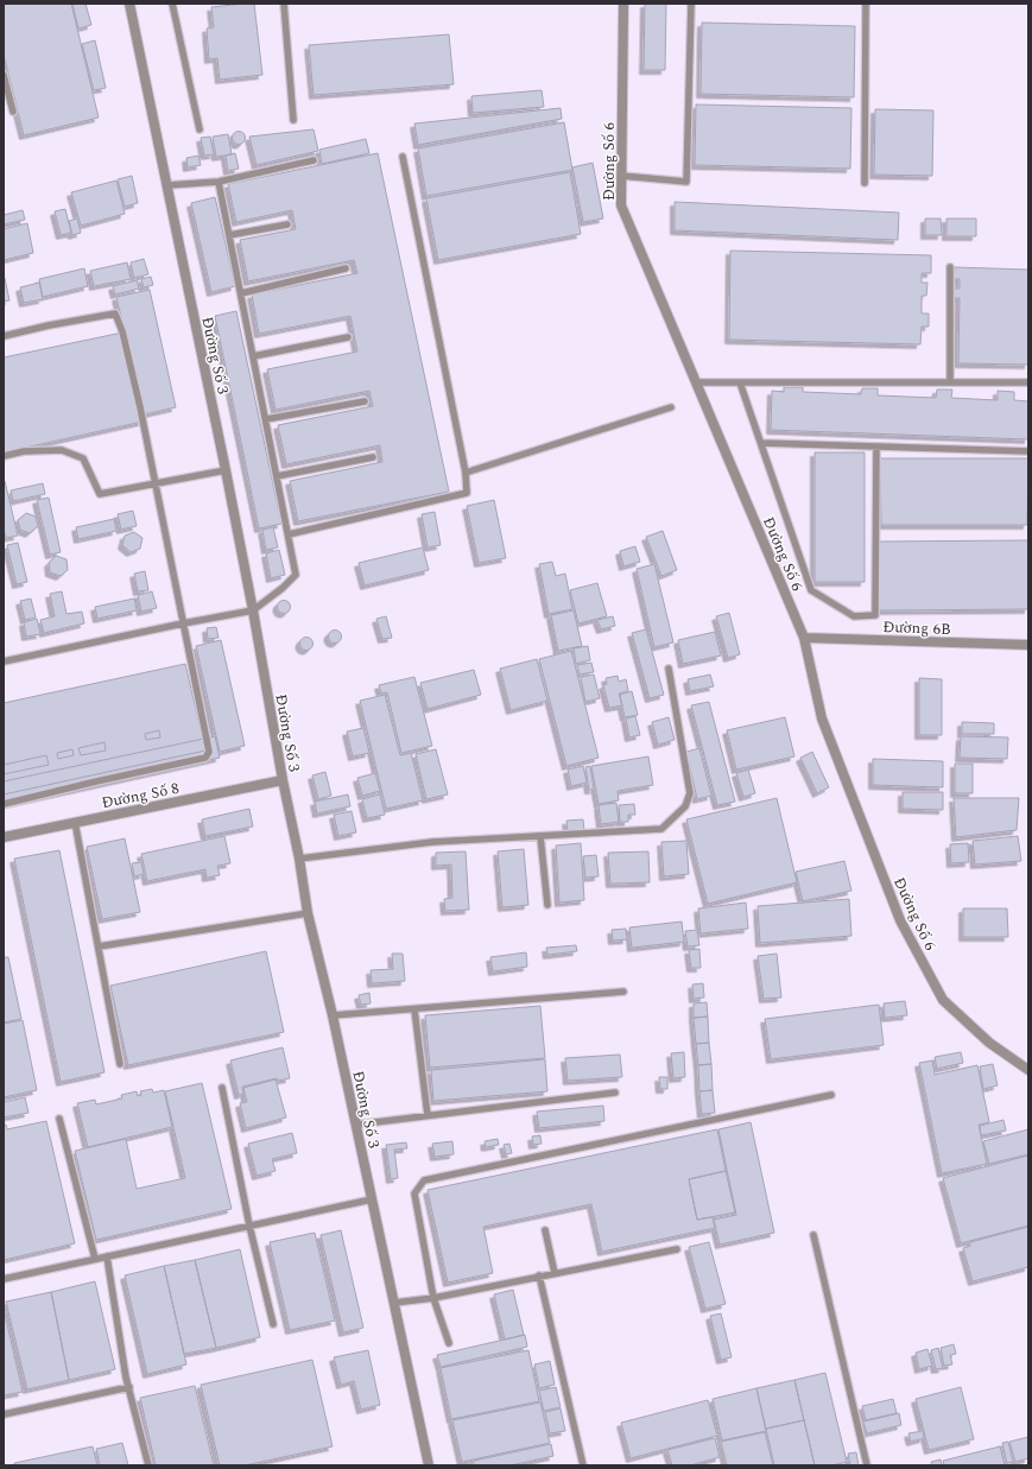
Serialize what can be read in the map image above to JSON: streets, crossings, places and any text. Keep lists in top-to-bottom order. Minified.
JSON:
{"streets":{"street":["Đường Số 6","Đường Số 3","Đường 6B","Đường Số 8"]},"crossings":[["Đường Số 6","Đường 6B"],["Đường Số 3","Đường Số 8"]]}
